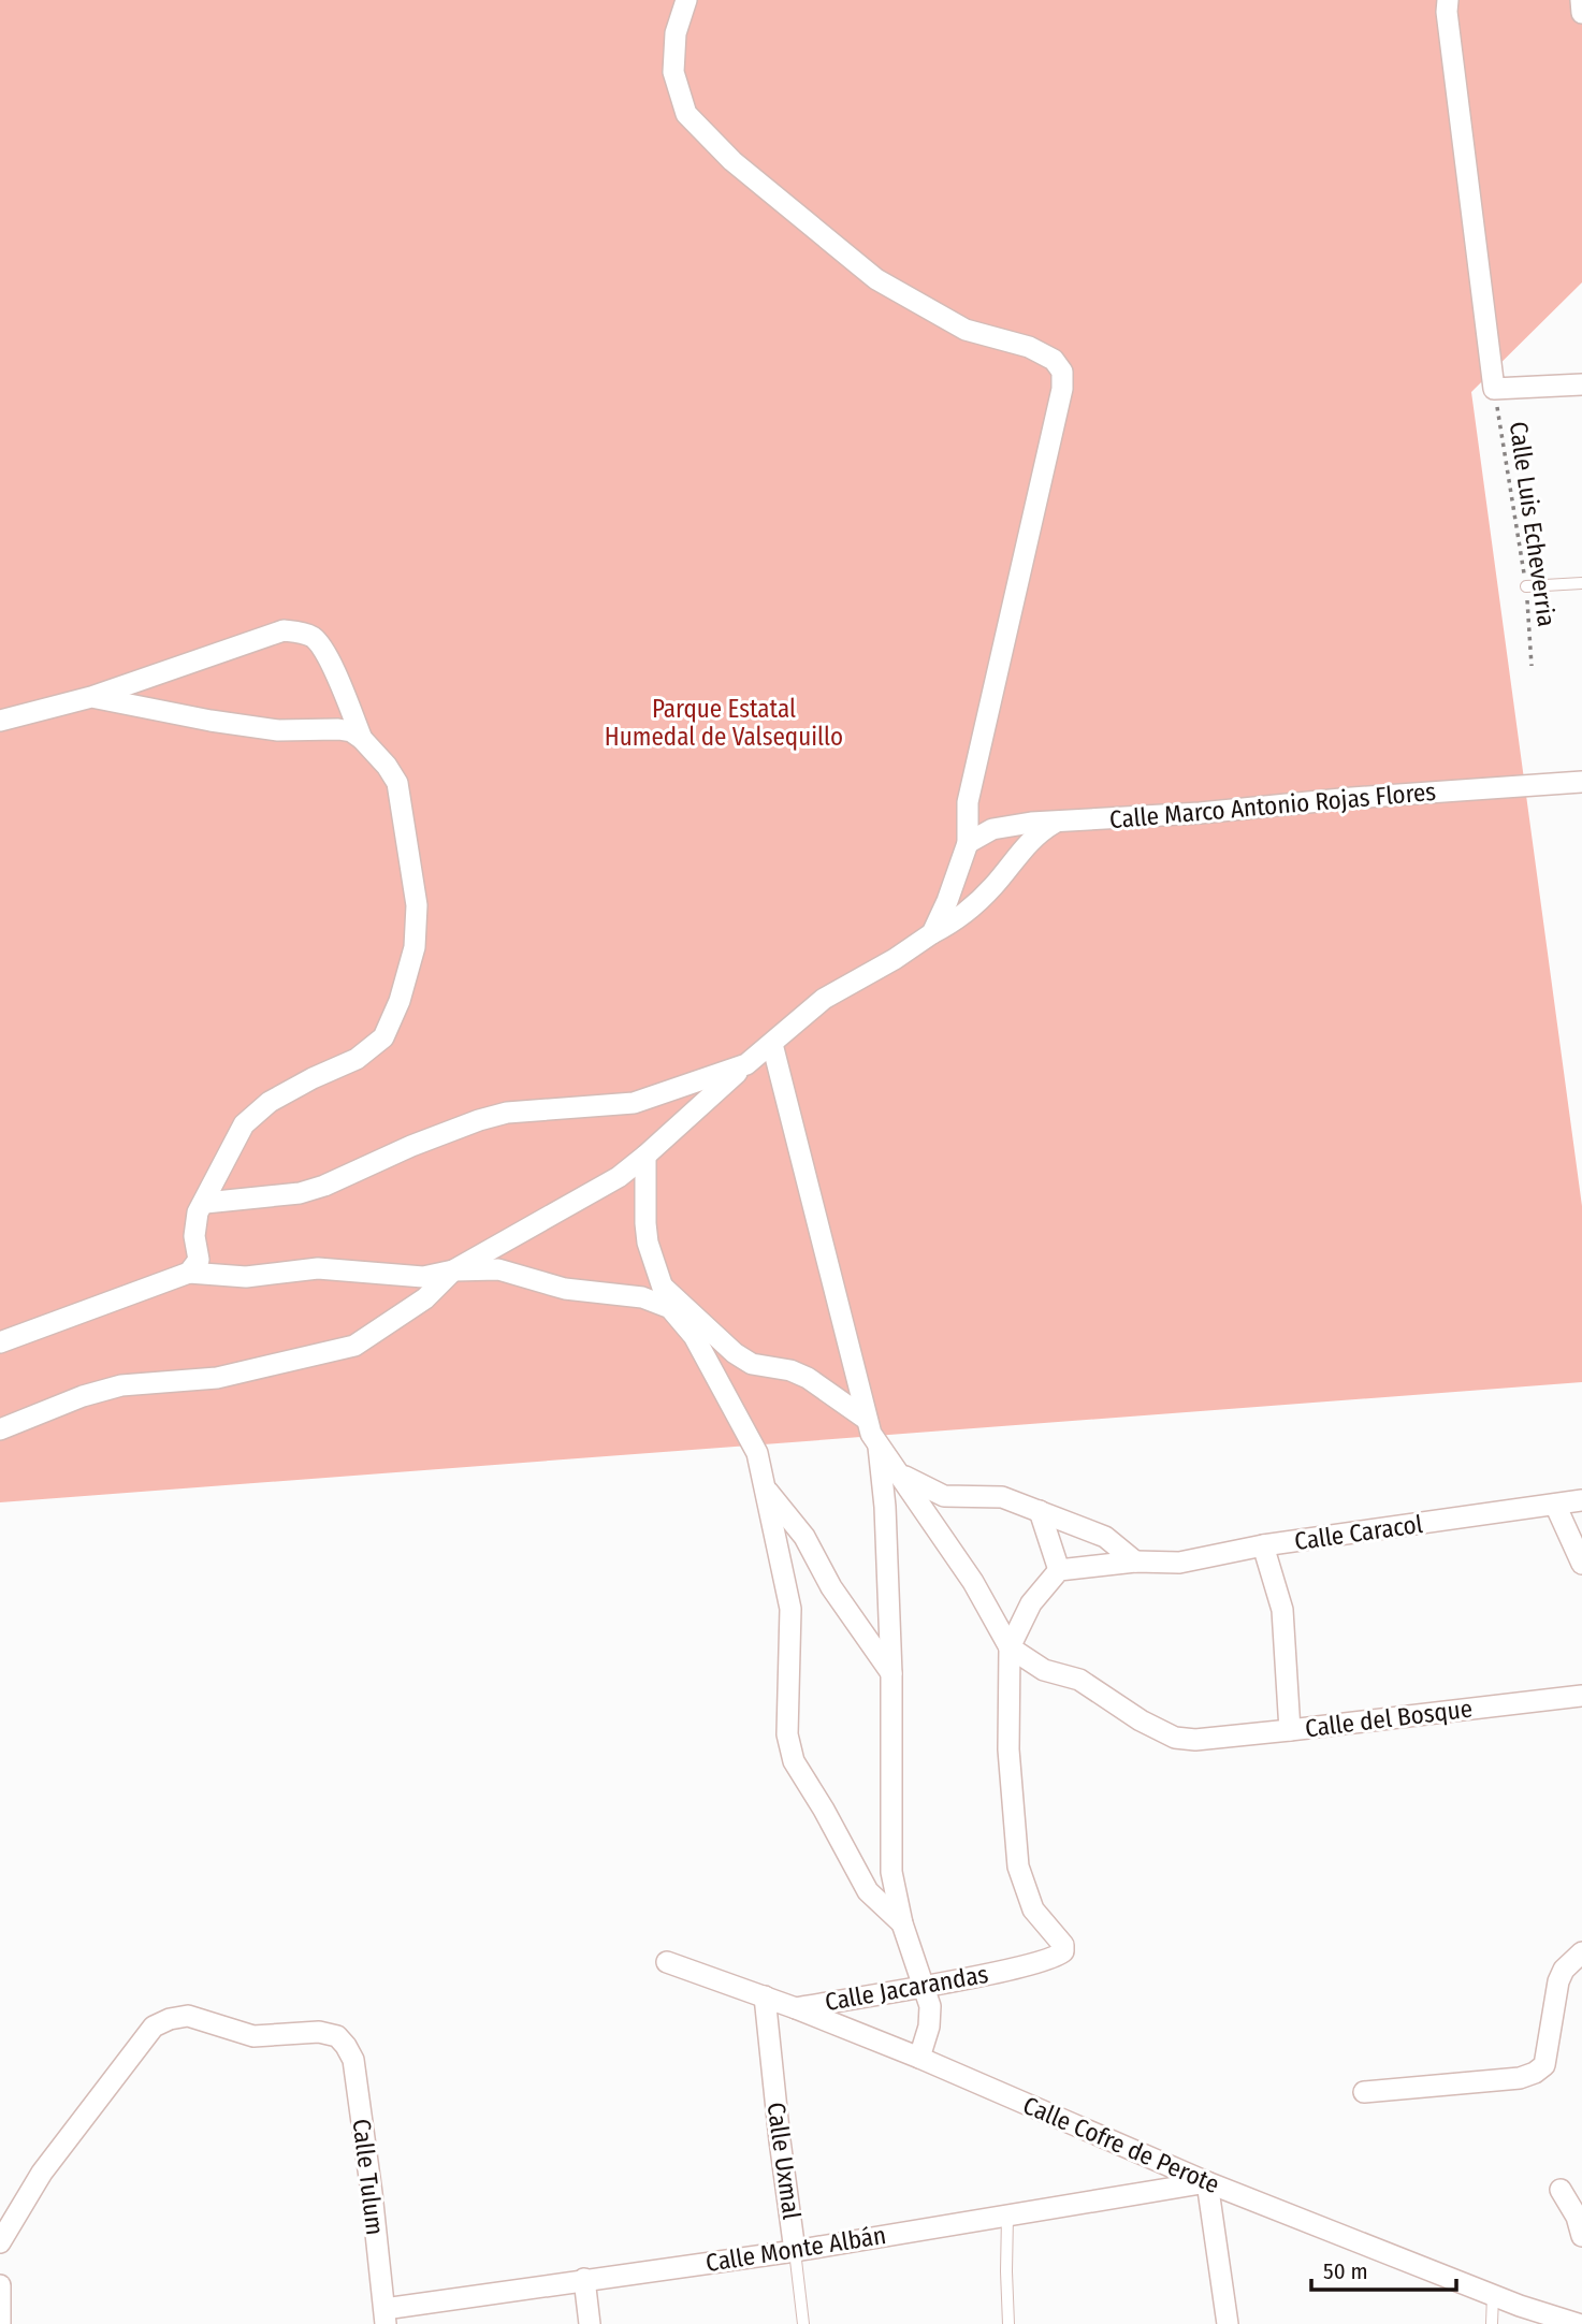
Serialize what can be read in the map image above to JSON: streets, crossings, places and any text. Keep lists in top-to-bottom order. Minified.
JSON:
{"streets":{"street":["Calle Marco Antonio Rojas Flores","Calle Caracol","Calle del Bosque","Calle Jacarandas","Calle Cofre de Perote","Calle Uxmal","Calle Tulum","Calle Monte Albán"],"path":["Calle Luis Echeverria"]},"crossings":[["Calle del Bosque","Calle Jacarandas"],["Calle Jacarandas","Calle Cofre de Perote"],["Calle Cofre de Perote","Calle Uxmal"],["Calle Cofre de Perote","Calle Monte Albán"],["Calle Uxmal","Calle Monte Albán"],["Calle Tulum","Calle Monte Albán"]],"parks":["Parque Estatal Humedal de Valsequillo"],"scale_bar":"50 m"}
